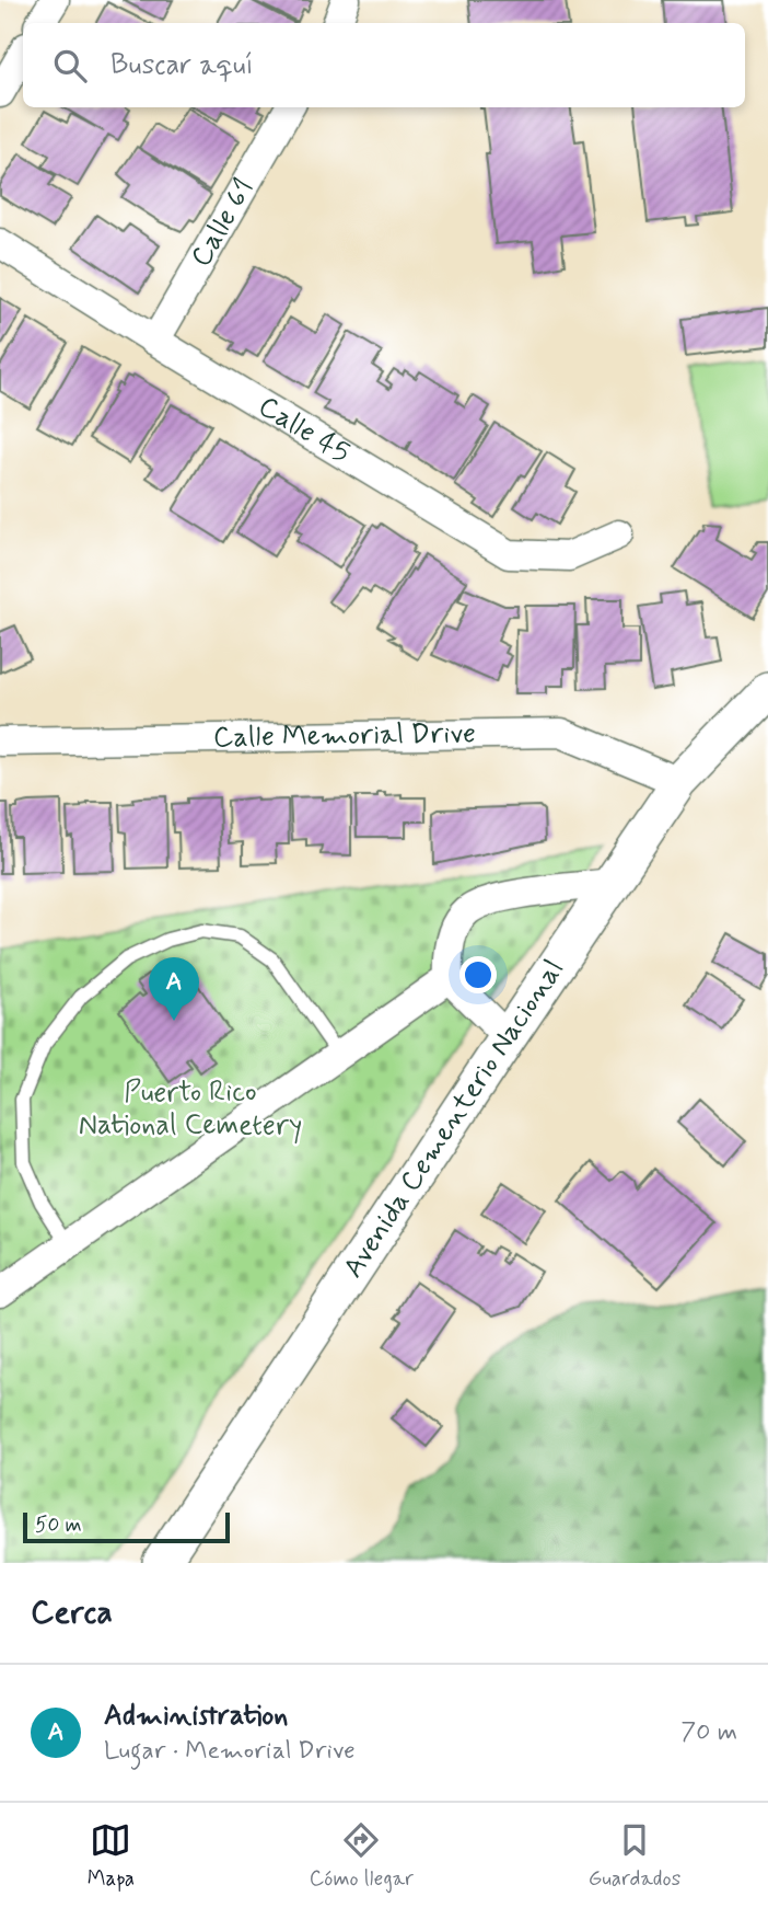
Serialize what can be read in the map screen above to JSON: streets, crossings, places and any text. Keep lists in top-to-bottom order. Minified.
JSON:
{"streets":{"street":["Calle 61","Calle 45","Calle Memorial Drive","Avenida Cementerio Nacional"]},"crossings":[["Calle 61","Calle 45"],["Calle Memorial Drive","Avenida Cementerio Nacional"]],"parks":["Puerto Rico National Cemetery"],"scale_bar":"50 m","page":{"search":"Buscar aquí","pins":"A","scale":"50 m","heading":"Cerca","list":[{"mark":"A","name":"Administration","note":"Lugar · Memorial Drive","value":"70 m"}],"nav":["Mapa","Cómo llegar","Guardados"]}}
